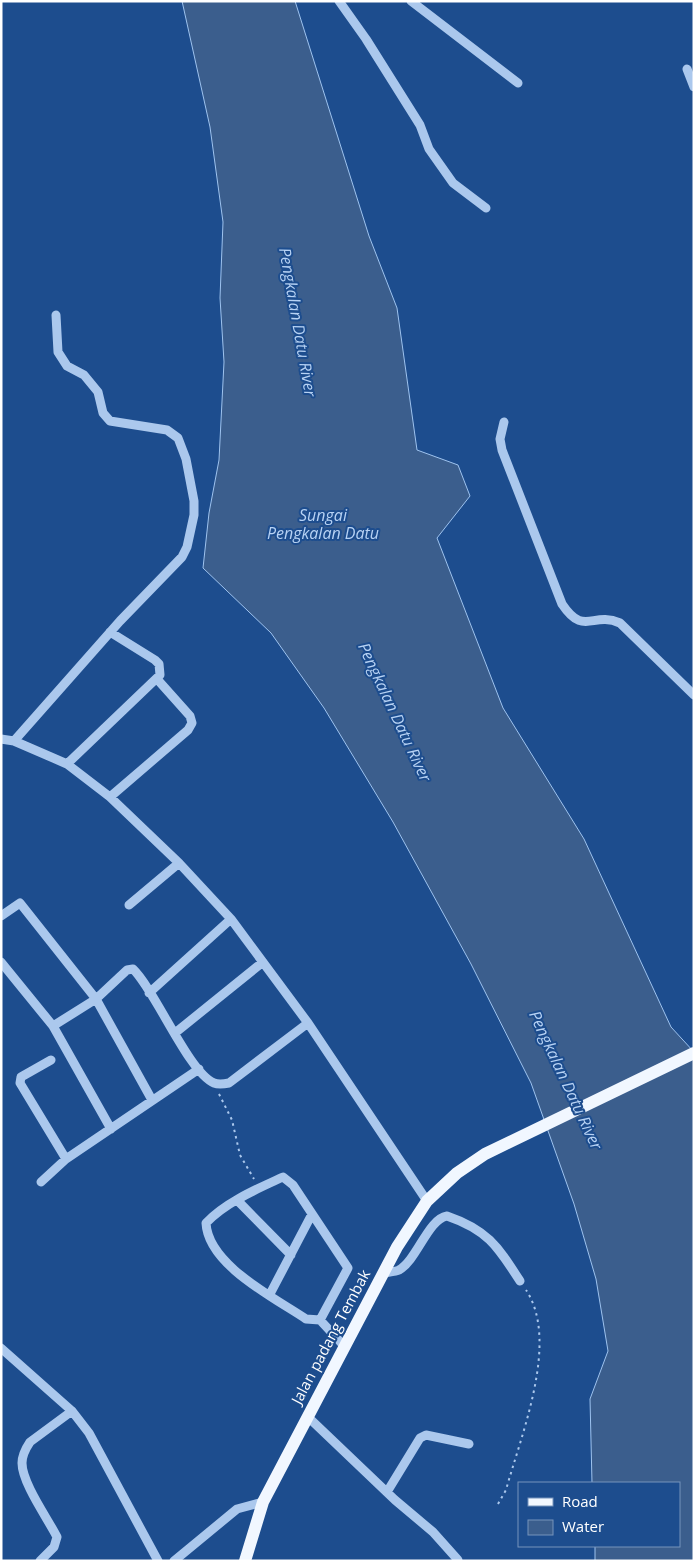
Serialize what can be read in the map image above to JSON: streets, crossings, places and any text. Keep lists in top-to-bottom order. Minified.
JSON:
{"streets":{"main road":["Jalan padang Tembak"]},"water":["Pengkalan Datu River","Sungai Pengkalan Datu"],"legend":["Road","Water"]}
